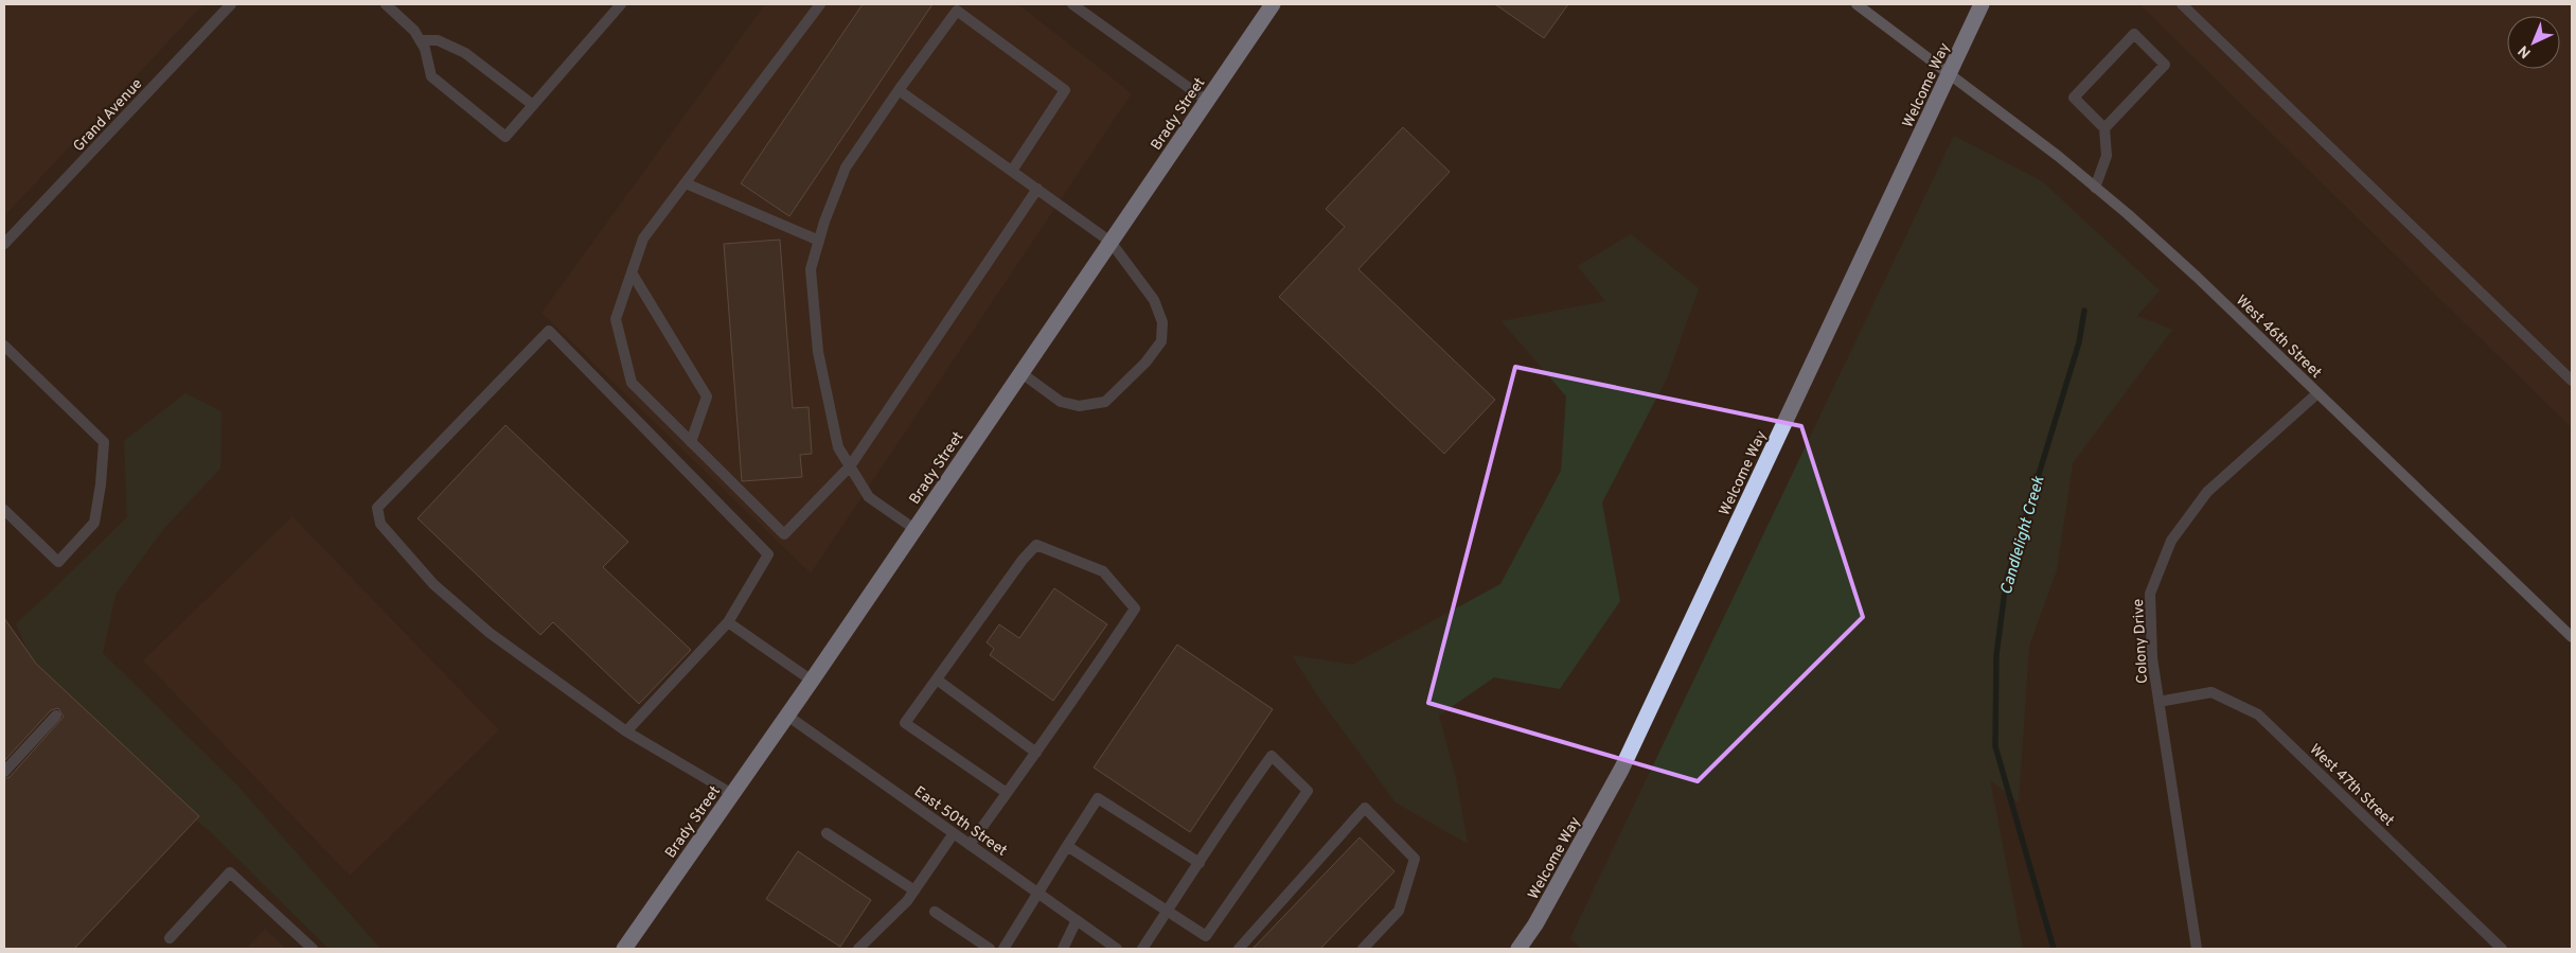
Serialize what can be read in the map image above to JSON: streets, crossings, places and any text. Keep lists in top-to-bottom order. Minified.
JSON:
{"streets":{"highway":["Welcome Way","Brady Street"],"street":["Grand Avenue","West 46th Street","Colony Drive","West 47th Street","East 50th Street"]},"crossings":[["Welcome Way","West 46th Street"],["Brady Street","East 50th Street"],["West 46th Street","Colony Drive"],["Colony Drive","West 47th Street"]],"water":["Candlelight Creek"],"north":"bottom left"}
